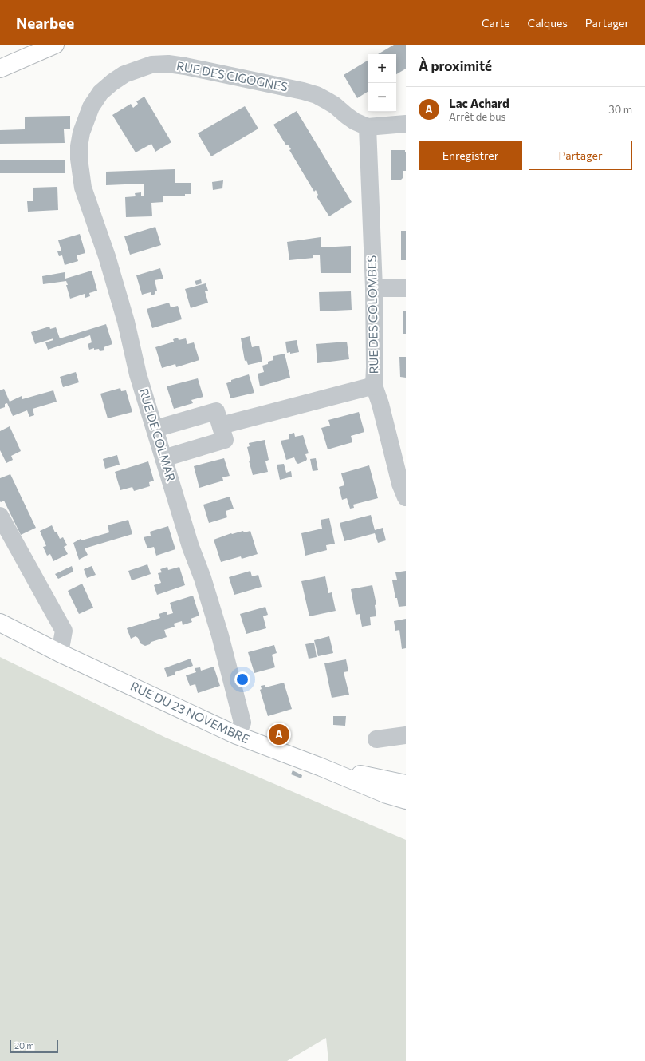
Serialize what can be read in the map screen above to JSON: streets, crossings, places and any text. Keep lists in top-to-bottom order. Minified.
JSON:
{"streets":{"main road":["RUE DU 23 NOVEMBRE"],"street":["RUE DES CIGOGNES","RUE DES COLOMBES","RUE DE COLMAR"]},"crossings":[["RUE DES CIGOGNES","RUE DES COLOMBES"],["RUE DES CIGOGNES","RUE DE COLMAR"],["RUE DE COLMAR","RUE DU 23 NOVEMBRE"]],"scale_bar":"20 m","page":{"header":"Nearbee","nav":["Carte","Calques","Partager"],"heading":"À proximité","map_buttons":["+","−"],"list":[{"mark":"A","name":"Lac Achard","note":"Arrêt de bus","value":"30 m"}],"buttons":["Enregistrer","Partager"],"pins":"A","scale":"20 m"}}
